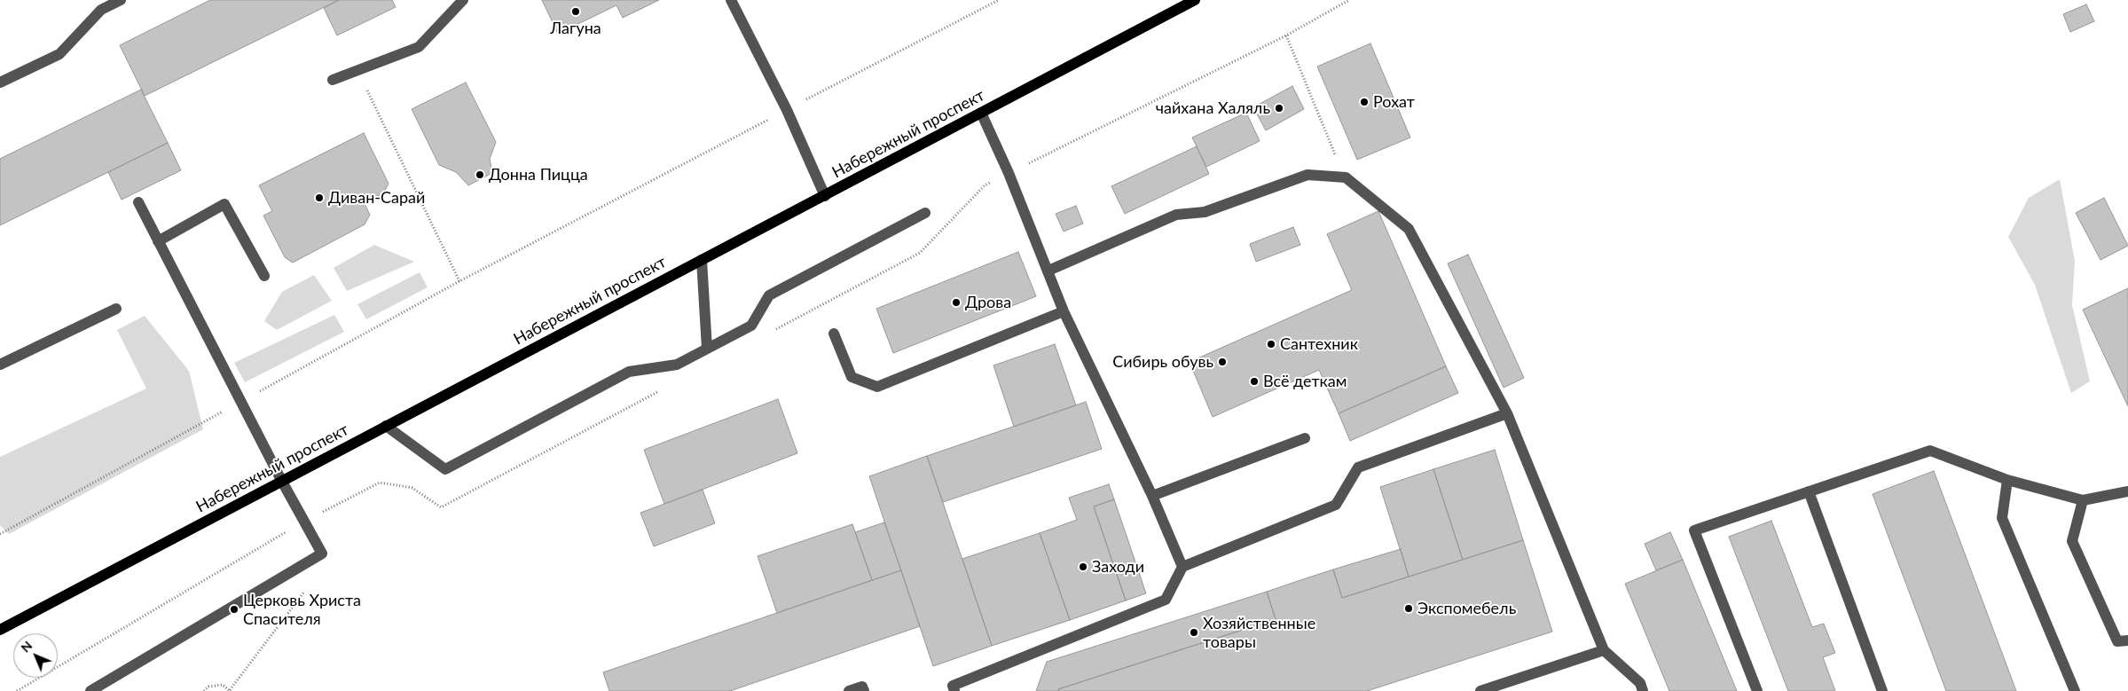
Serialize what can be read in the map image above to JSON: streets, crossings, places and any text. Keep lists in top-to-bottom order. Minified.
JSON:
{"streets":{"main road":["Набережный проспект"]},"places":["Лагуна","Рохат","чайхана Халяль","Донна Пицца","Диван-Сарай","Дрова","Сантехник","Сибирь обувь","Всё деткам","Заходи","Экспомебель","Церковь Христа Спасителя","Хозяйственные товары"],"north":"top left"}
